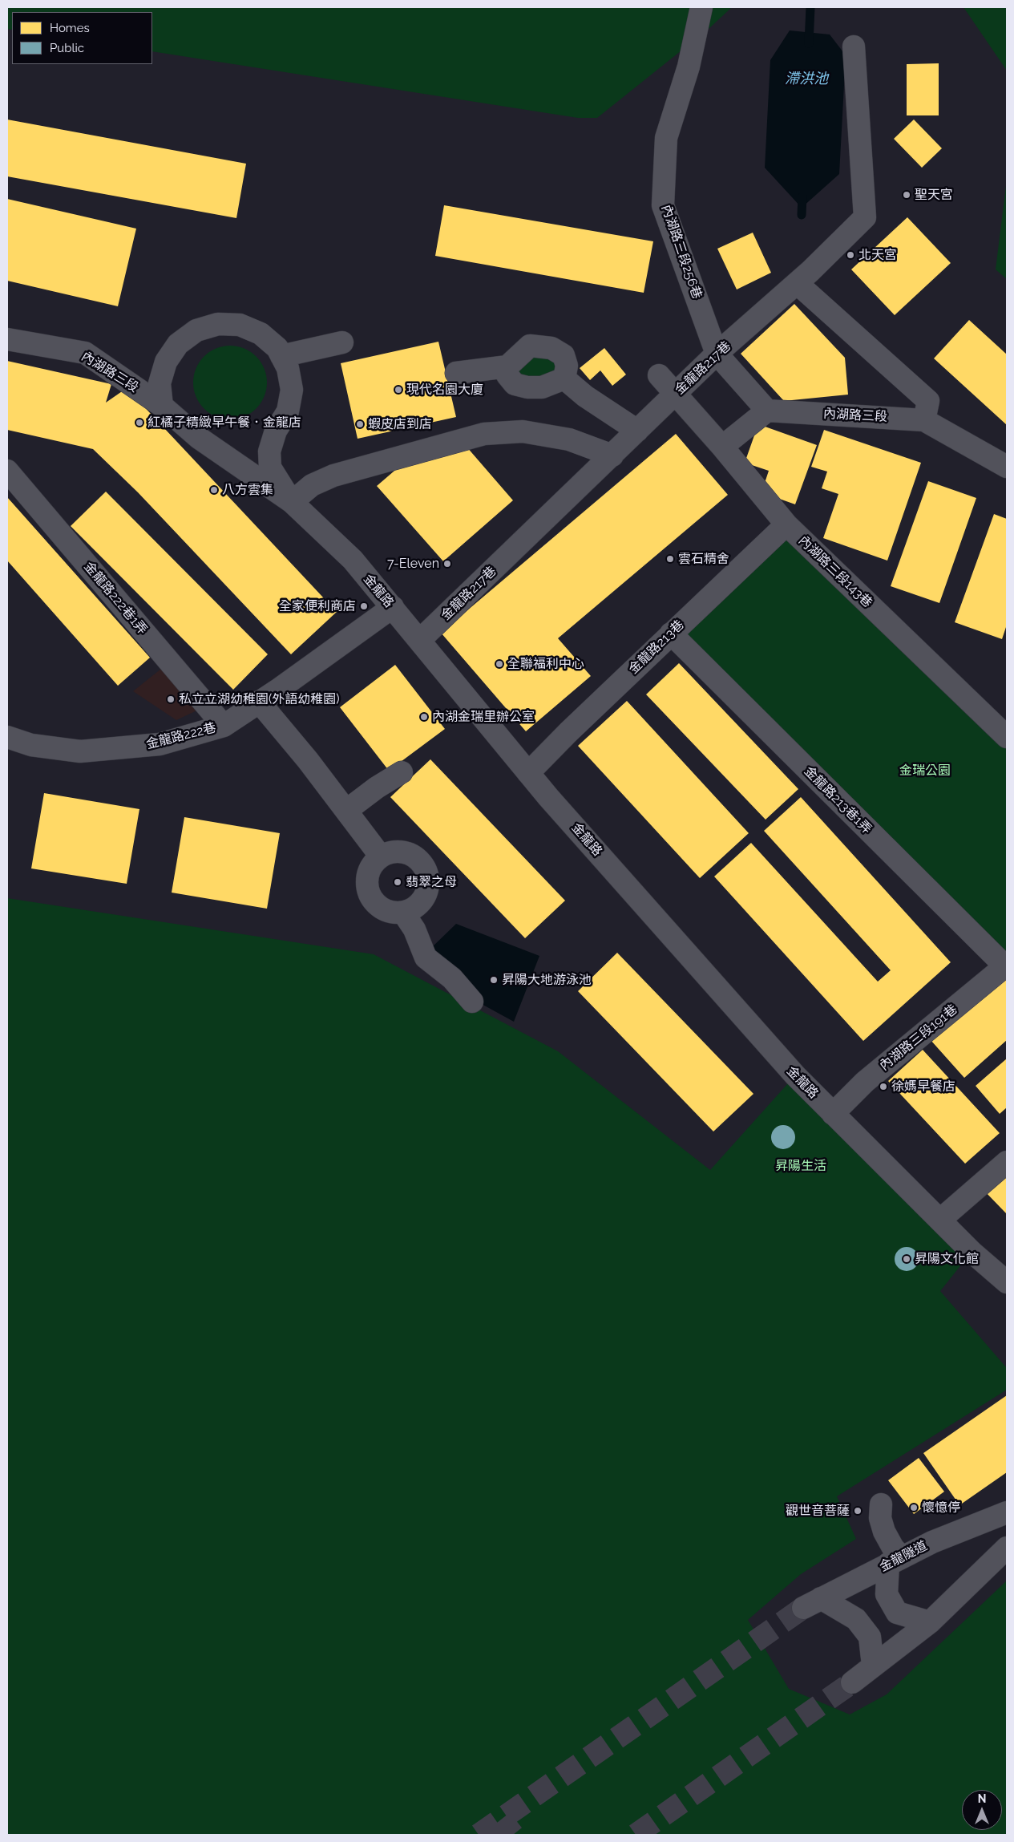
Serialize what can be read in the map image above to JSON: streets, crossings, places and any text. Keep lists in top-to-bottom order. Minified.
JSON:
{"streets":{"street":["內湖路三段256巷","金龍路217巷","內湖路三段","內湖路三段143巷","金龍路","金龍路222巷1弄","金龍路213巷","金龍路222巷","金龍路213巷1弄","內湖路三段191巷","金龍隧道"]},"crossings":[["內湖路三段256巷","金龍路217巷"],["金龍路217巷","內湖路三段143巷"],["金龍路217巷","金龍路"],["內湖路三段","金龍路"],["內湖路三段143巷","金龍路213巷"],["金龍路","金龍路213巷"],["金龍路","金龍路222巷"],["金龍路","內湖路三段191巷"],["金龍路222巷1弄","金龍路222巷"],["金龍路213巷","金龍路213巷1弄"],["金龍路213巷1弄","內湖路三段191巷"]],"water":["滯洪池"],"parks":["金瑞公園","昇陽生活"],"places":["聖天宮","北天宮","現代名園大廈","紅橘子精緻早午餐．金龍店","蝦皮店到店","八方雲集","雲石精舍","7-Eleven","全家便利商店","全聯福利中心","私立立湖幼稚園(外語幼稚園)","內湖金瑞里辦公室","翡翠之母","昇陽大地游泳池","徐媽早餐店","昇陽文化館","懷憶停","觀世音菩薩"],"legend":["Homes","Public"],"north":"top"}
